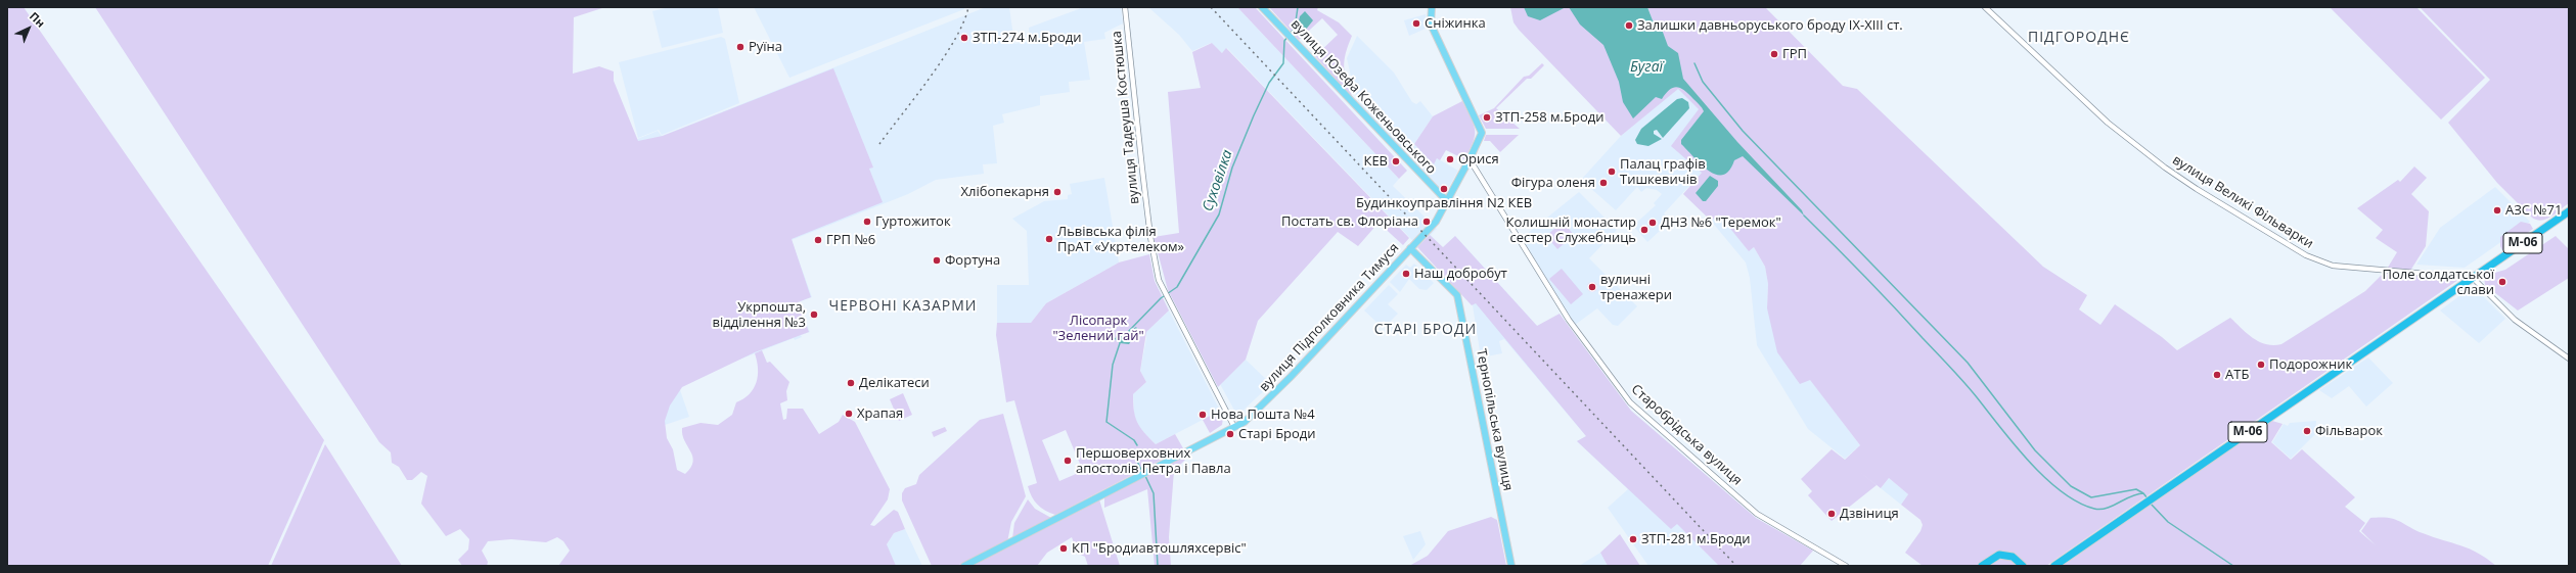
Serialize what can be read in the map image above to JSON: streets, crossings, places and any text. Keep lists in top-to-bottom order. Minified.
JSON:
{"streets":{"highway":["М-06"],"main road":["вулиця Юзефа Коженьовського","вулиця Підполковника Тимуся","Тернопільська вулиця"],"street":["вулиця Тадеуша Костюшка","вулиця Великі Фільварки","Старобрідська вулиця"]},"crossings":[["вулиця Юзефа Коженьовського","вулиця Підполковника Тимуся"],["вулиця Тадеуша Костюшка","вулиця Підполковника Тимуся"],["вулиця Великі Фільварки","М-06"],["вулиця Підполковника Тимуся","Тернопільська вулиця"],["вулиця Підполковника Тимуся","Старобрідська вулиця"]],"districts":["ПІДГОРОДНЄ","ЧЕРВОНІ КАЗАРМИ","СТАРІ БРОДИ"],"water":["Бугаї","Суховілка"],"parks":["Лісопарк \"Зелений гай\""],"places":["Сніжинка","Залишки давньоруського броду IX-XIII ст.","ЗТП-274 м.Броди","Руїна","ГРП","ЗТП-258 м.Броди","Орися","КЕВ","Палац графів Тишкевичів","Фігура оленя","Будинкоуправління N2 КЕВ","Хлібопекарня","АЗС №71","Гуртожиток","Постать св. Флоріана","ДНЗ №6 \"Теремок\"","Колишній монастир сестер Служебниць","Львівська філія ПрАТ «Укртелеком»","ГРП №6","Фортуна","Наш добробут","Поле солдатської слави","вуличні тренажери","Укрпошта, відділення №3","Подорожник","АТБ","Делікатеси","Храпая","Нова Пошта №4","Фільварок","Старі Броди","Першоверховних апостолів Петра і Павла","Дзвіниця","ЗТП-281 м.Броди","КП \"Бродиавтошляхсервіс\""],"north":"top right"}
